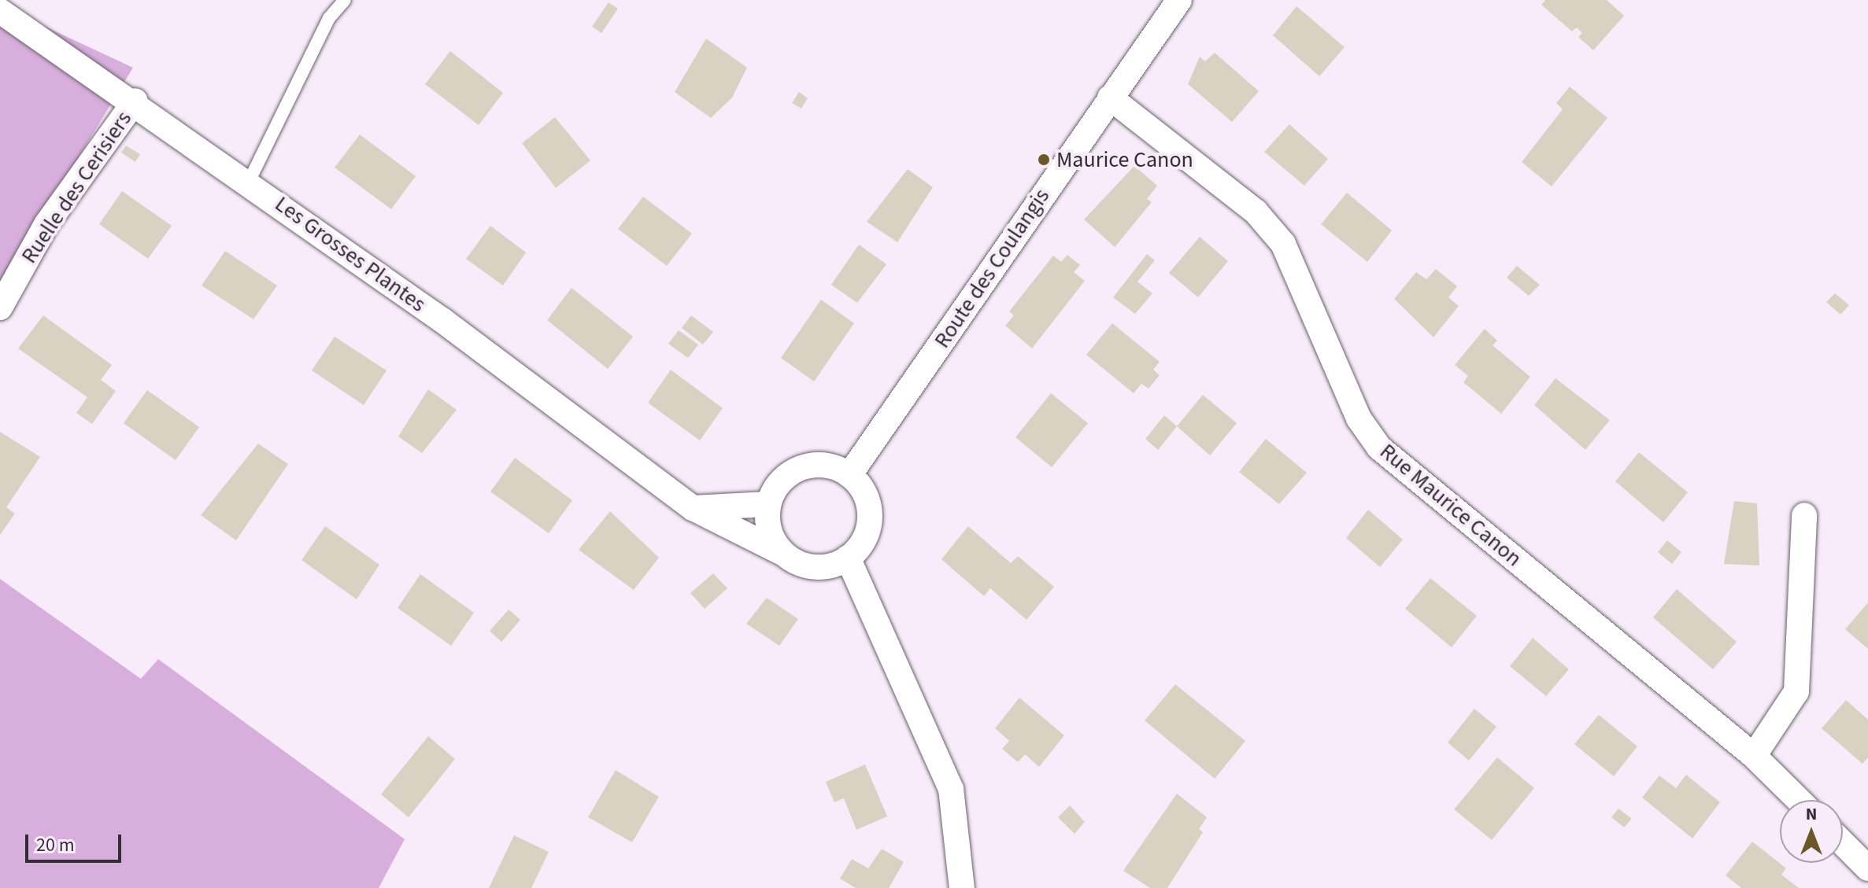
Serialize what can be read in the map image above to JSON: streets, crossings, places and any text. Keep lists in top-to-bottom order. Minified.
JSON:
{"streets":{"street":["Ruelle des Cerisiers","Les Grosses Plantes","Route des Coulangis","Rue Maurice Canon"]},"crossings":[["Ruelle des Cerisiers","Les Grosses Plantes"],["Les Grosses Plantes","Route des Coulangis"],["Route des Coulangis","Rue Maurice Canon"]],"places":["Maurice Canon"],"scale_bar":"20 m","north":"top"}
